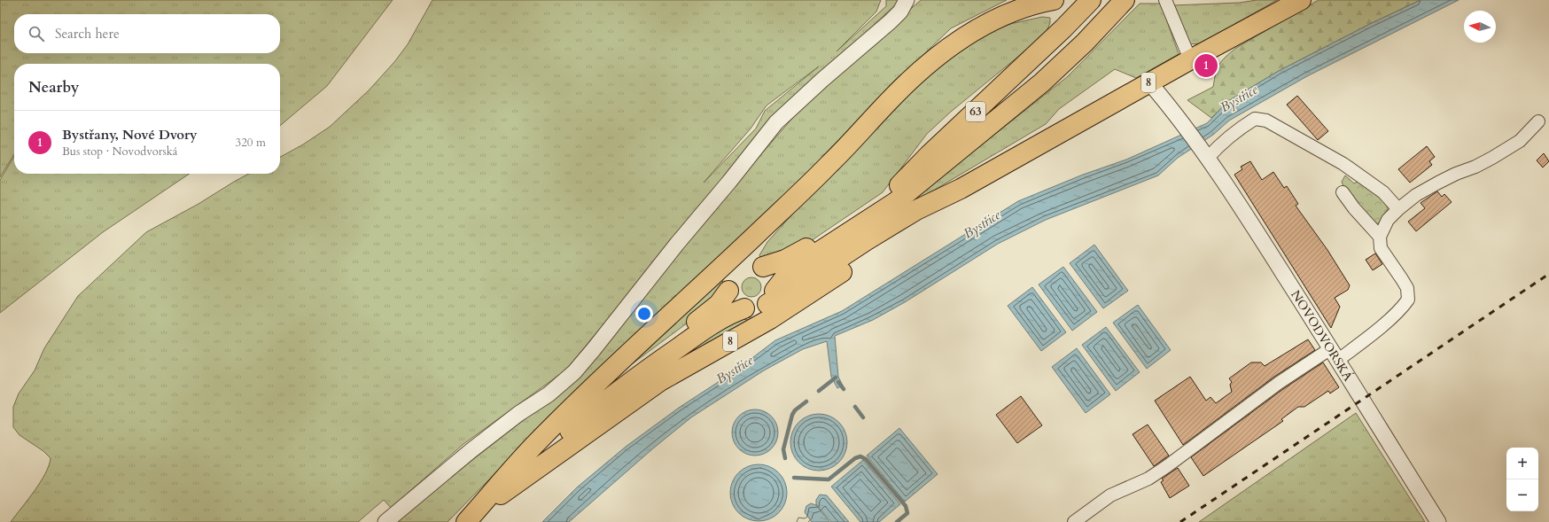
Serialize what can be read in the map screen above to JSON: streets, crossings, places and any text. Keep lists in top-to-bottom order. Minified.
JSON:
{"streets":{"main road":["8","63"],"street":["NOVODVORSKÁ"]},"crossings":[["8","NOVODVORSKÁ"]],"water":["Bystřice"],"north":"left","page":{"search":"Search here","pins":"1","heading":"Nearby","list":[{"mark":"1","name":"Bystřany, Nové Dvory","note":"Bus stop · Novodvorská","value":"320 m"}],"map_buttons":["+","−"]}}
